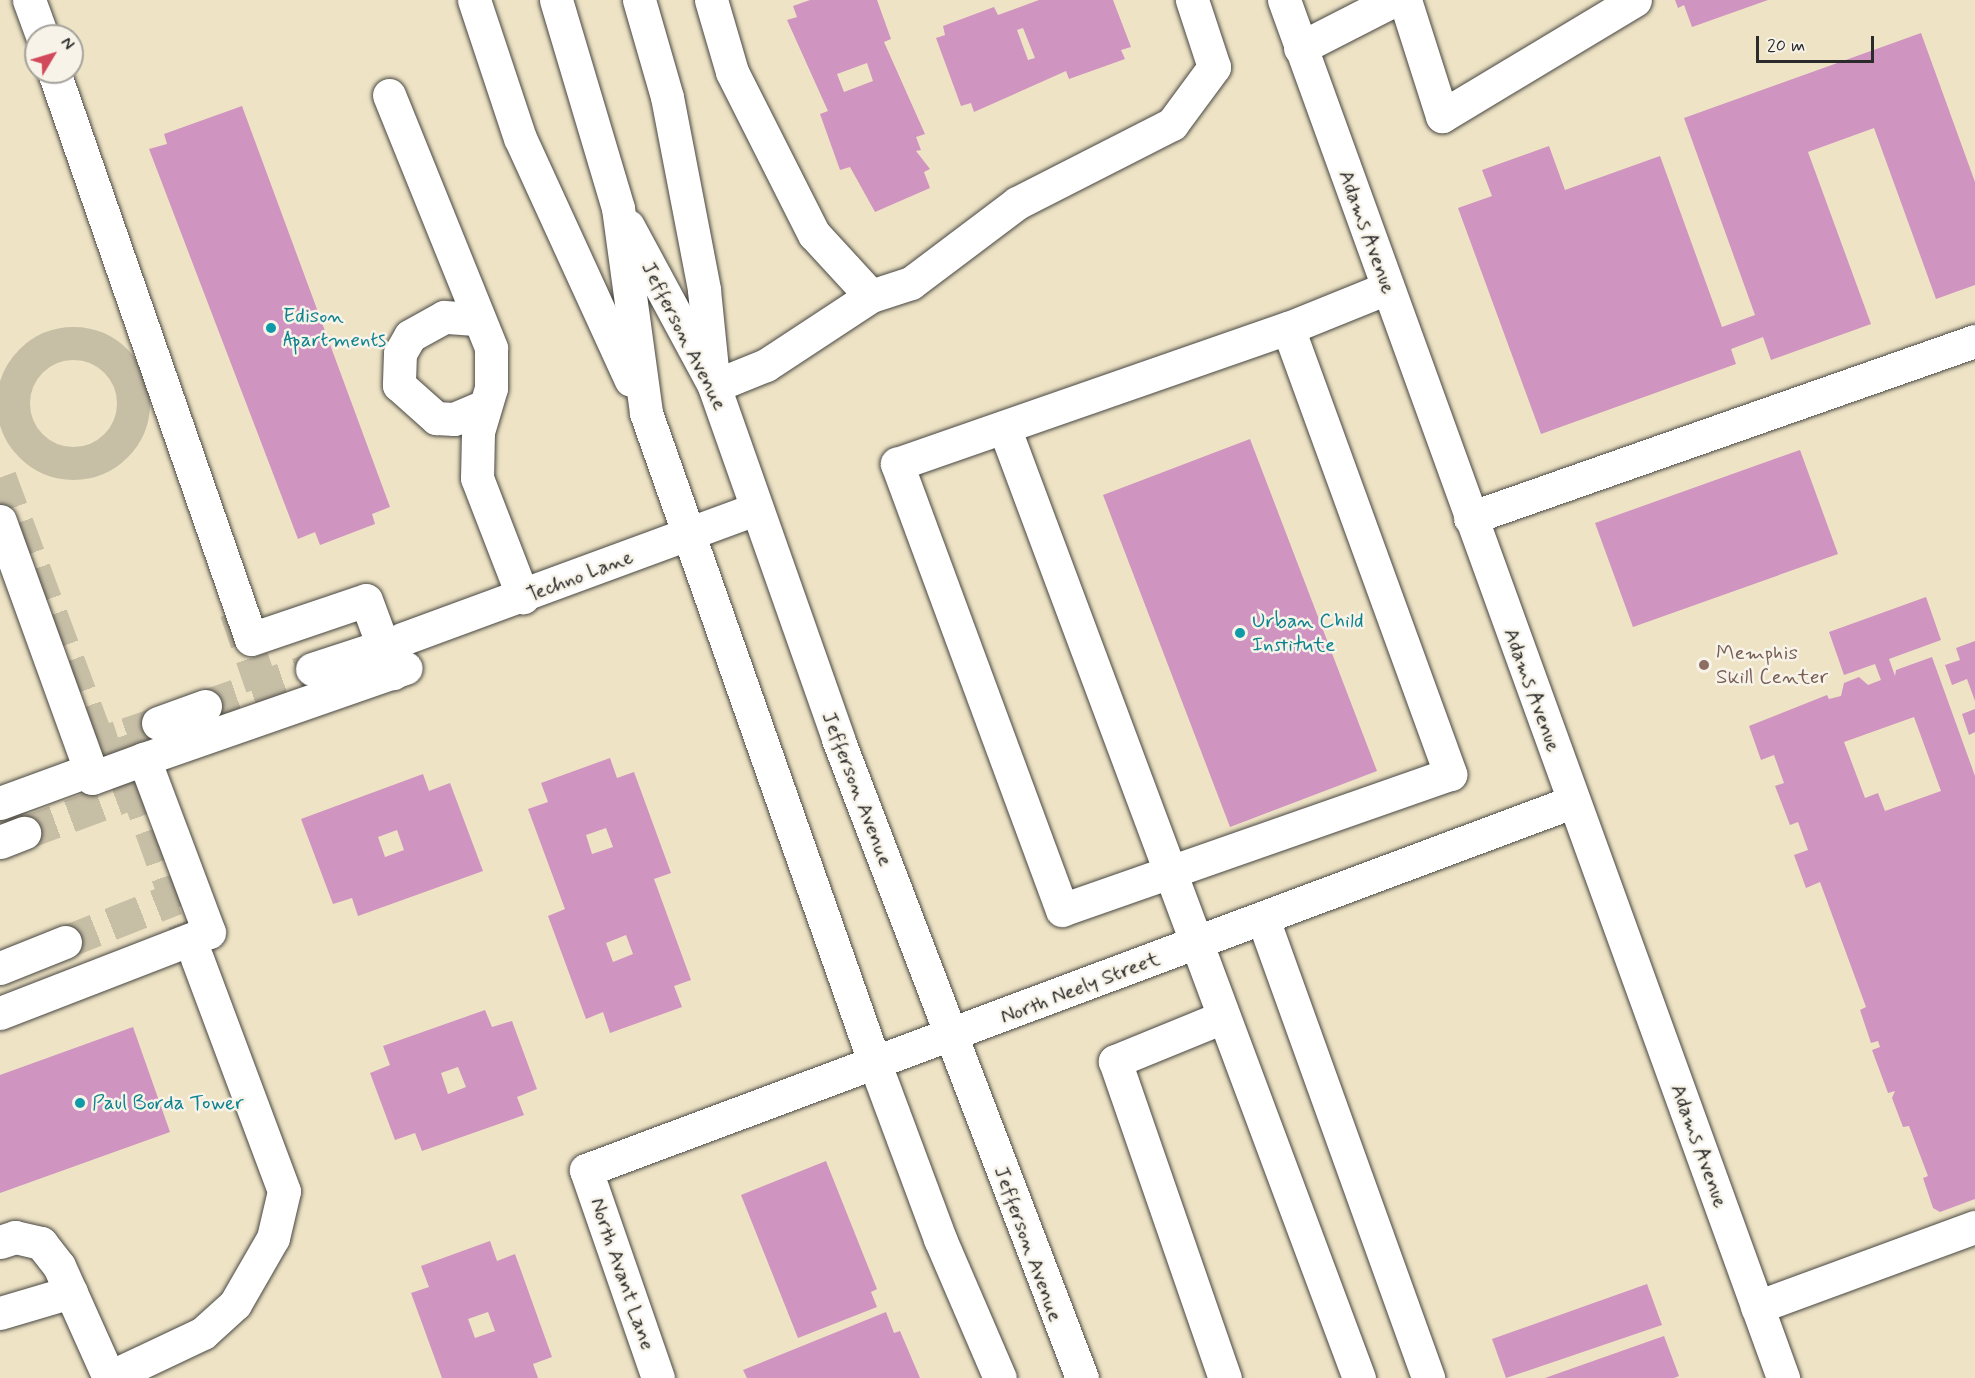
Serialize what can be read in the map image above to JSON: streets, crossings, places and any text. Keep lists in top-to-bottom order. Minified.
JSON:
{"streets":{"street":["Adams Avenue","Jefferson Avenue","Techno Lane","North Neely Street","North Avant Lane"]},"crossings":[["Adams Avenue","North Neely Street"],["Jefferson Avenue","Techno Lane"],["Jefferson Avenue","North Neely Street"],["North Neely Street","North Avant Lane"]],"places":["Edison Apartments","Urban Child Institute","Memphis Skill Center","Paul Borda Tower"],"scale_bar":"20 m","north":"top right"}
